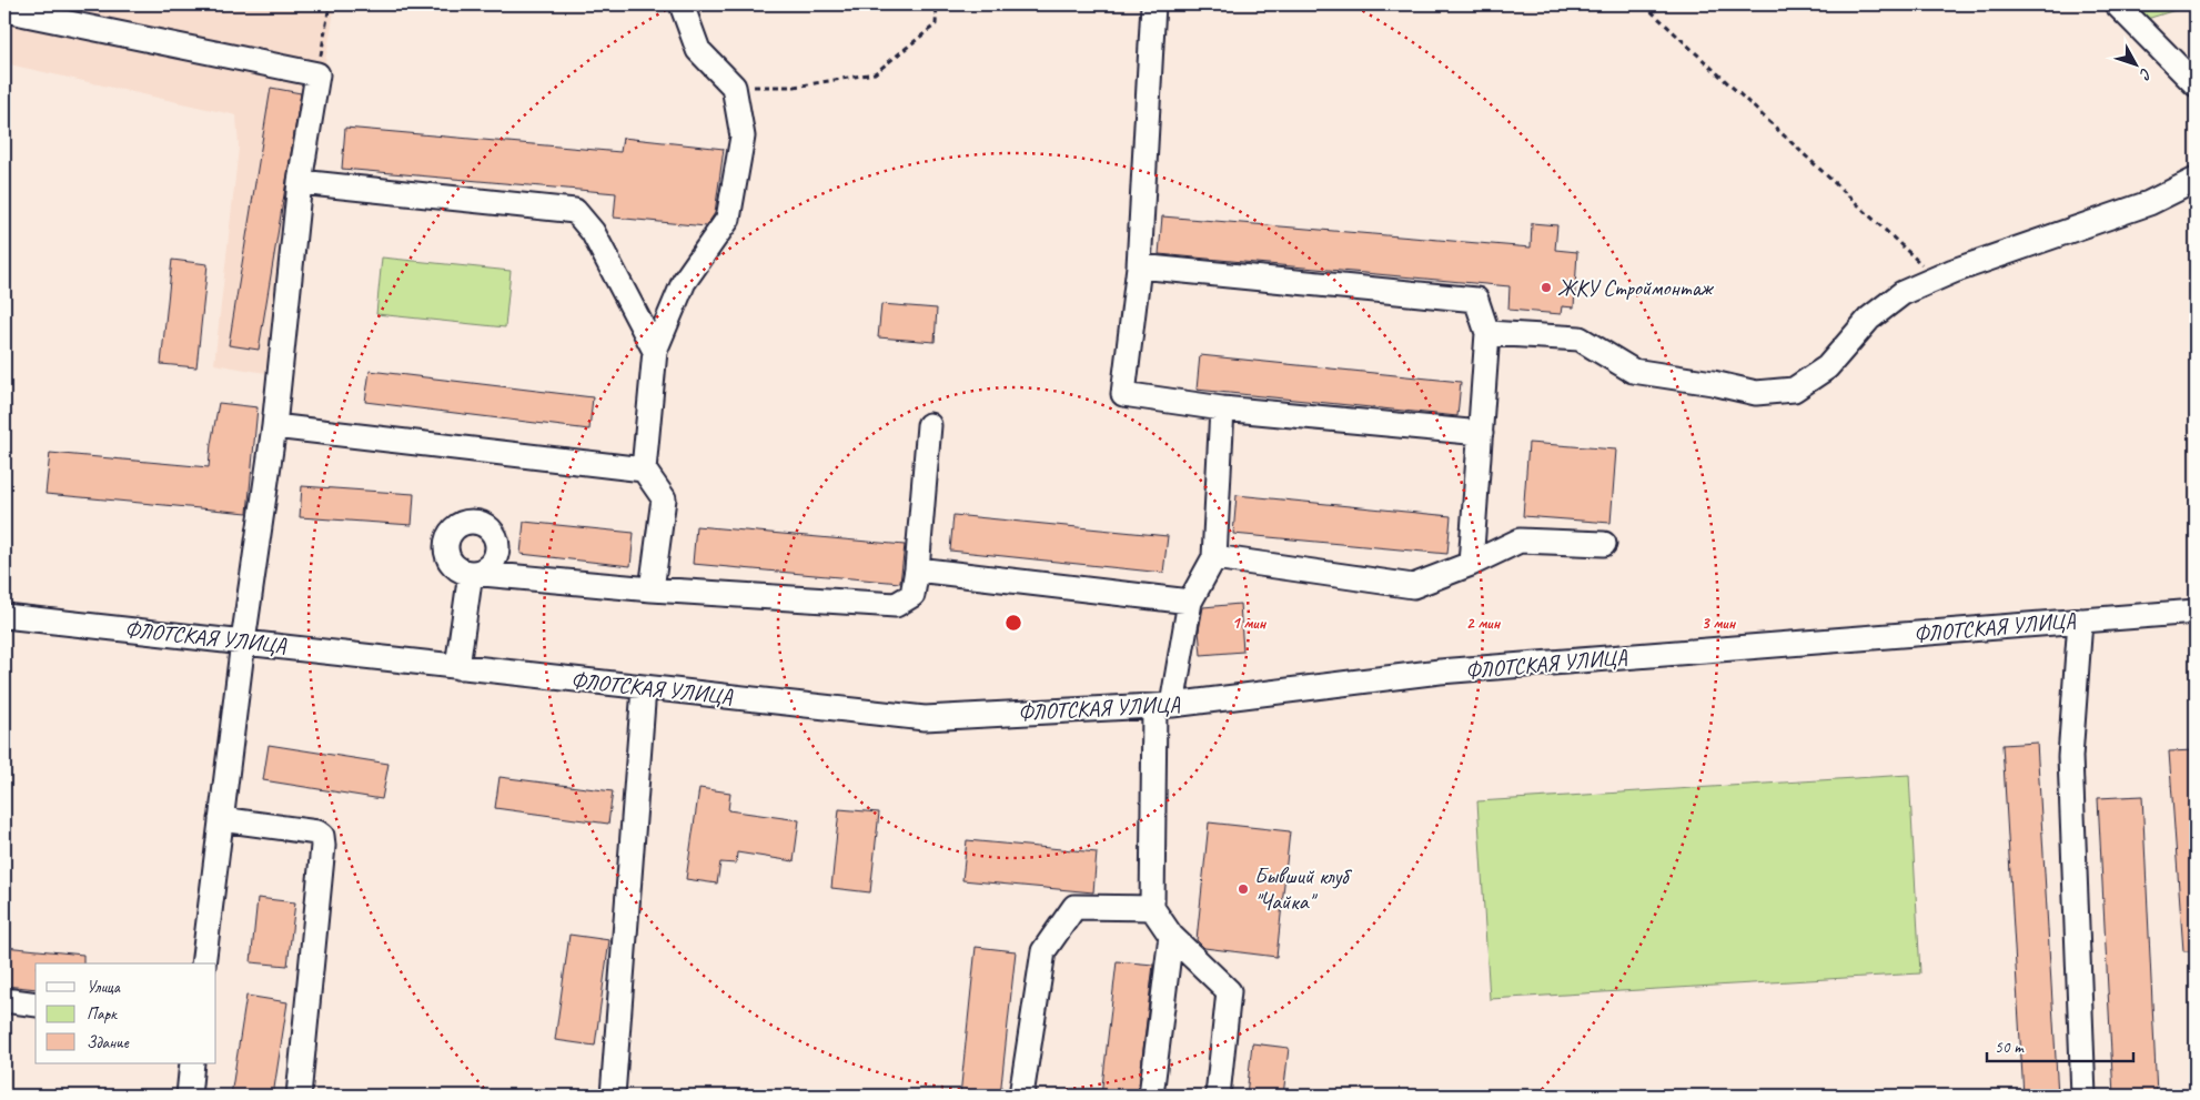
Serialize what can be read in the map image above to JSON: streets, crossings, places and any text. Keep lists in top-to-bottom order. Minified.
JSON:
{"streets":{"street":["ФЛОТСКАЯ УЛИЦА"]},"places":["ЖКУ Строймонтаж","Бывший клуб \"Чайка\""],"legend":["Улица","Парк","Здание"],"scale_bar":"50 m","north":"bottom right","rings":["1 мин","2 мин","3 мин"]}
